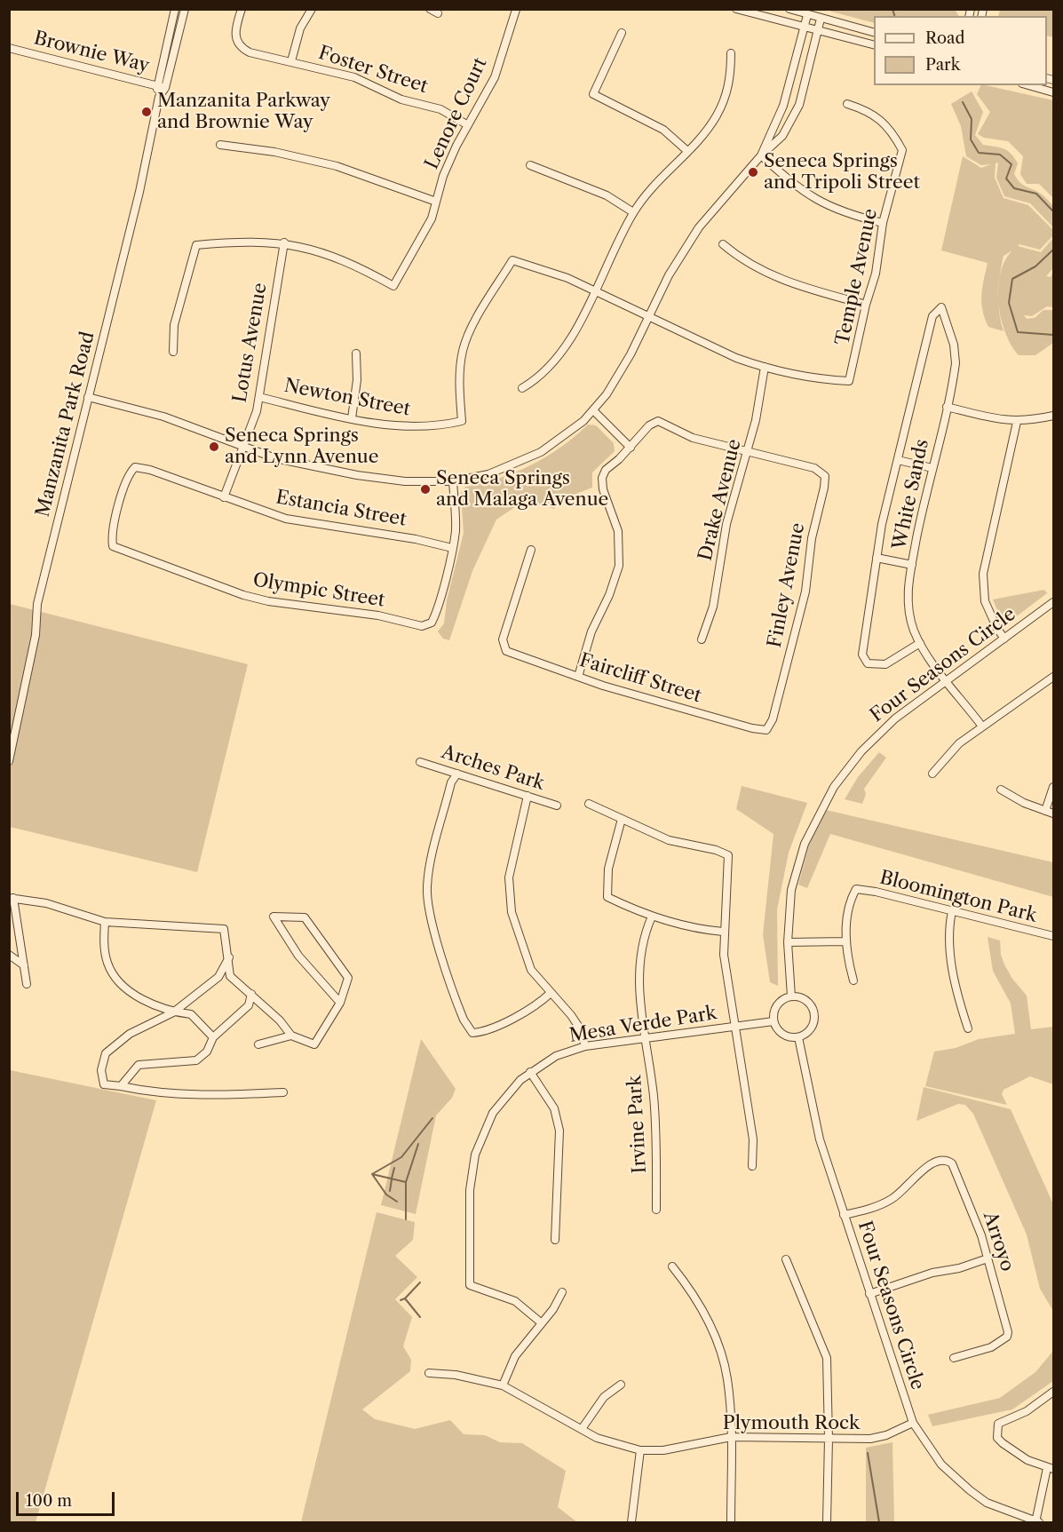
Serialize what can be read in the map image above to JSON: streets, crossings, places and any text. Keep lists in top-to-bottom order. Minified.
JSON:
{"streets":{"street":["Brownie Way","Foster Street","Lenore Court","Temple Avenue","Lotus Avenue","Newton Street","Manzanita Park Road","White Sands","Drake Avenue","Estancia Street","Finley Avenue","Olympic Street","Four Seasons Circle","Faircliff Street","Arches Park","Bloomington Park","Mesa Verde Park","Irvine Park","Arroyo","Plymouth Rock"]},"crossings":[["Brownie Way","Manzanita Park Road"],["Foster Street","Lenore Court"],["Lenore Court","Lotus Avenue"],["Temple Avenue","Drake Avenue"],["Lotus Avenue","Newton Street"],["Lotus Avenue","Estancia Street"],["White Sands","Four Seasons Circle"],["Drake Avenue","Finley Avenue"],["Estancia Street","Olympic Street"],["Finley Avenue","Faircliff Street"],["Four Seasons Circle","Mesa Verde Park"],["Four Seasons Circle","Arroyo"],["Four Seasons Circle","Plymouth Rock"],["Mesa Verde Park","Irvine Park"]],"places":["Manzanita Parkway and Brownie Way","Seneca Springs and Tripoli Street","Seneca Springs and Lynn Avenue","Seneca Springs and Malaga Avenue"],"legend":["Road","Park"],"scale_bar":"100 m"}
